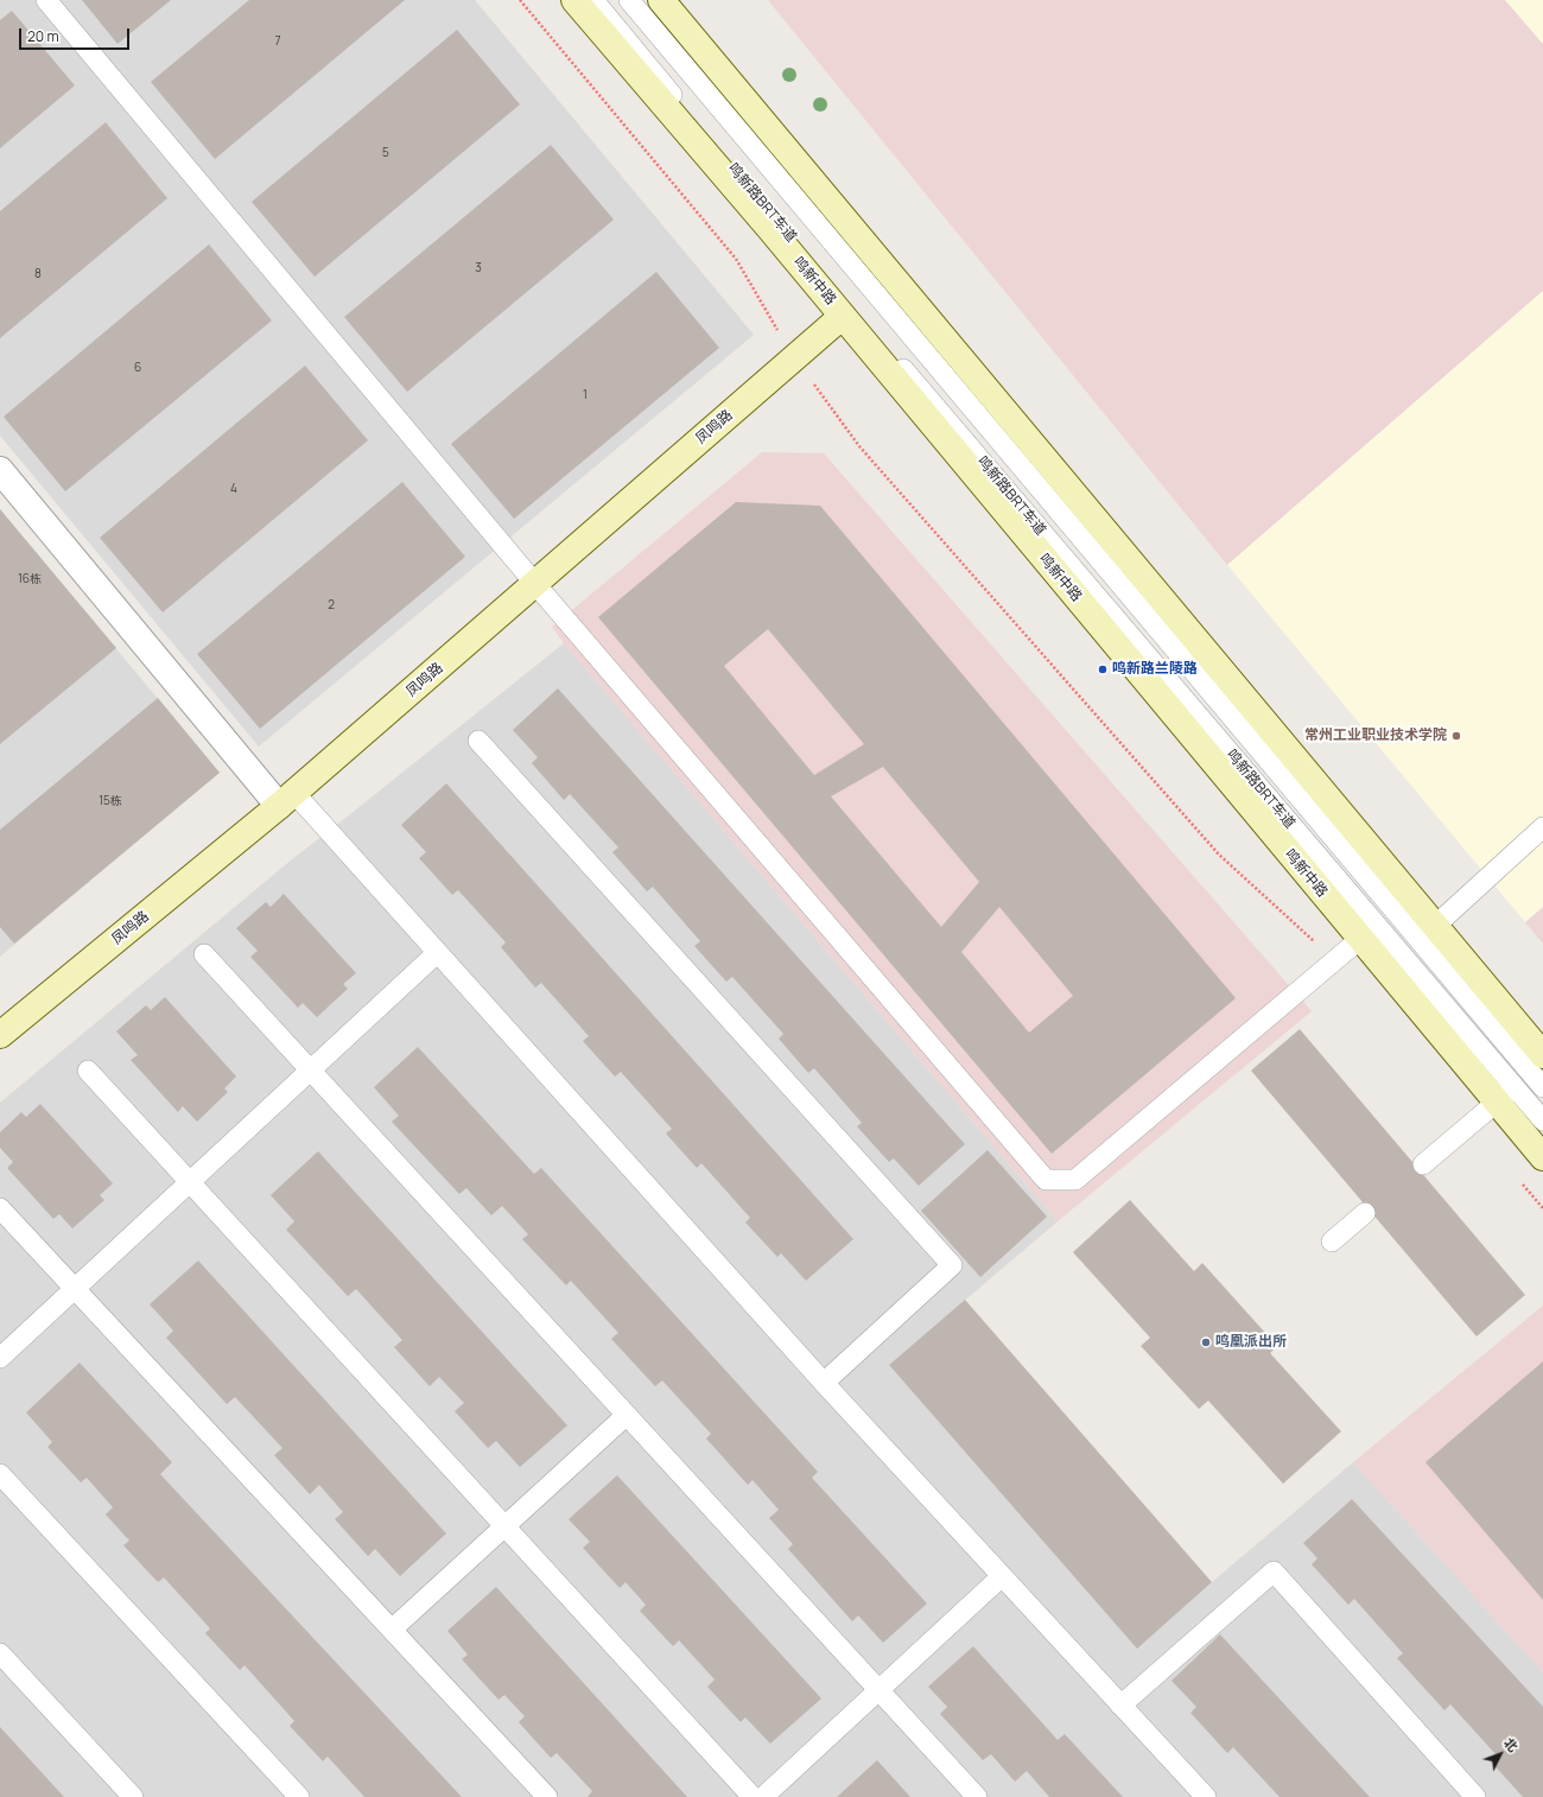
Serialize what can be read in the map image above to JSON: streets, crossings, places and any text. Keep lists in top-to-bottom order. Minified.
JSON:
{"streets":{"main road":["鸣新中路","凤鸣路"],"lane":["鸣新路BRT车道"]},"crossings":[["鸣新路BRT车道","鸣新中路"],["鸣新中路","凤鸣路"]],"places":["鸣新路兰陵路","常州工业职业技术学院","鸣凰派出所"],"house_numbers":["7","5","3","8","6","1","4","16栋","2","15栋"],"scale_bar":"20 m","north":"top right"}
